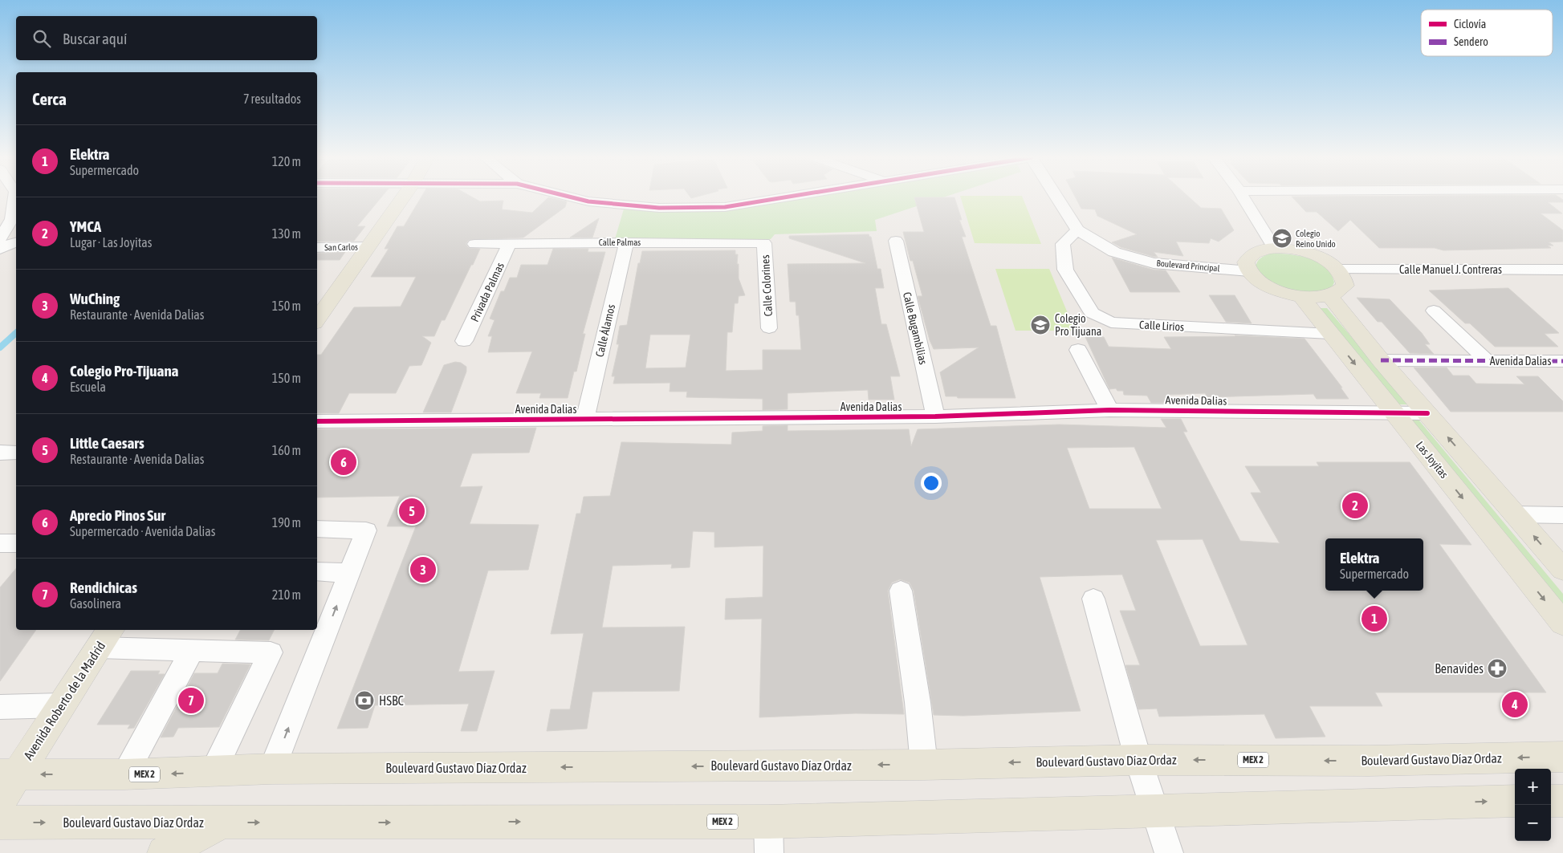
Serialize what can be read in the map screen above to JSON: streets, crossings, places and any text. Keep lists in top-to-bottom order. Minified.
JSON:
{"streets":{"main road":["Las Joyitas","Avenida Roberto de la Madrid","Boulevard Gustavo Díaz Ordaz","MEX 2"],"street":["Calle Palmas","San Carlos","Boulevard Principal","Calle Manuel J. Contreras","Calle Colorines","Privada Palmas","Calle Lirios","Calle Bugambilias","Calle Álamos","Avenida Dalias"]},"crossings":[["Calle Palmas","Calle Colorines"],["Calle Palmas","Privada Palmas"],["Calle Palmas","Calle Álamos"],["Boulevard Principal","Calle Lirios"],["Calle Lirios","Las Joyitas"],["Calle Bugambilias","Avenida Dalias"],["Calle Álamos","Avenida Dalias"],["Avenida Dalias","Las Joyitas"],["Avenida Roberto de la Madrid","Boulevard Gustavo Díaz Ordaz"]],"places":{"school or university":["Colegio Reino Unido","Colegio Pro Tijuana"],"pharmacy":["Benavides"],"bank":["HSBC"]},"legend":["Ciclovía","Sendero"],"page":{"search":"Buscar aquí","heading":["Cerca","7 resultados"],"list":[{"mark":"1","name":"Elektra","note":"Supermercado","value":"120 m"},{"mark":"2","name":"YMCA","note":"Lugar · Las Joyitas","value":"130 m"},{"mark":"3","name":"WuChing","note":"Restaurante · Avenida Dalias","value":"150 m"},{"mark":"4","name":"Colegio Pro-Tijuana","note":"Escuela","value":"150 m"},{"mark":"5","name":"Little Caesars","note":"Restaurante · Avenida Dalias","value":"160 m"},{"mark":"6","name":"Aprecio Pinos Sur","note":"Supermercado · Avenida Dalias","value":"190 m"},{"mark":"7","name":"Rendichicas","note":"Gasolinera","value":"210 m"}],"pins":["6","2","5","3","1","7","4"],"popup":["Elektra","Supermercado"],"map_buttons":["+","−"]}}
